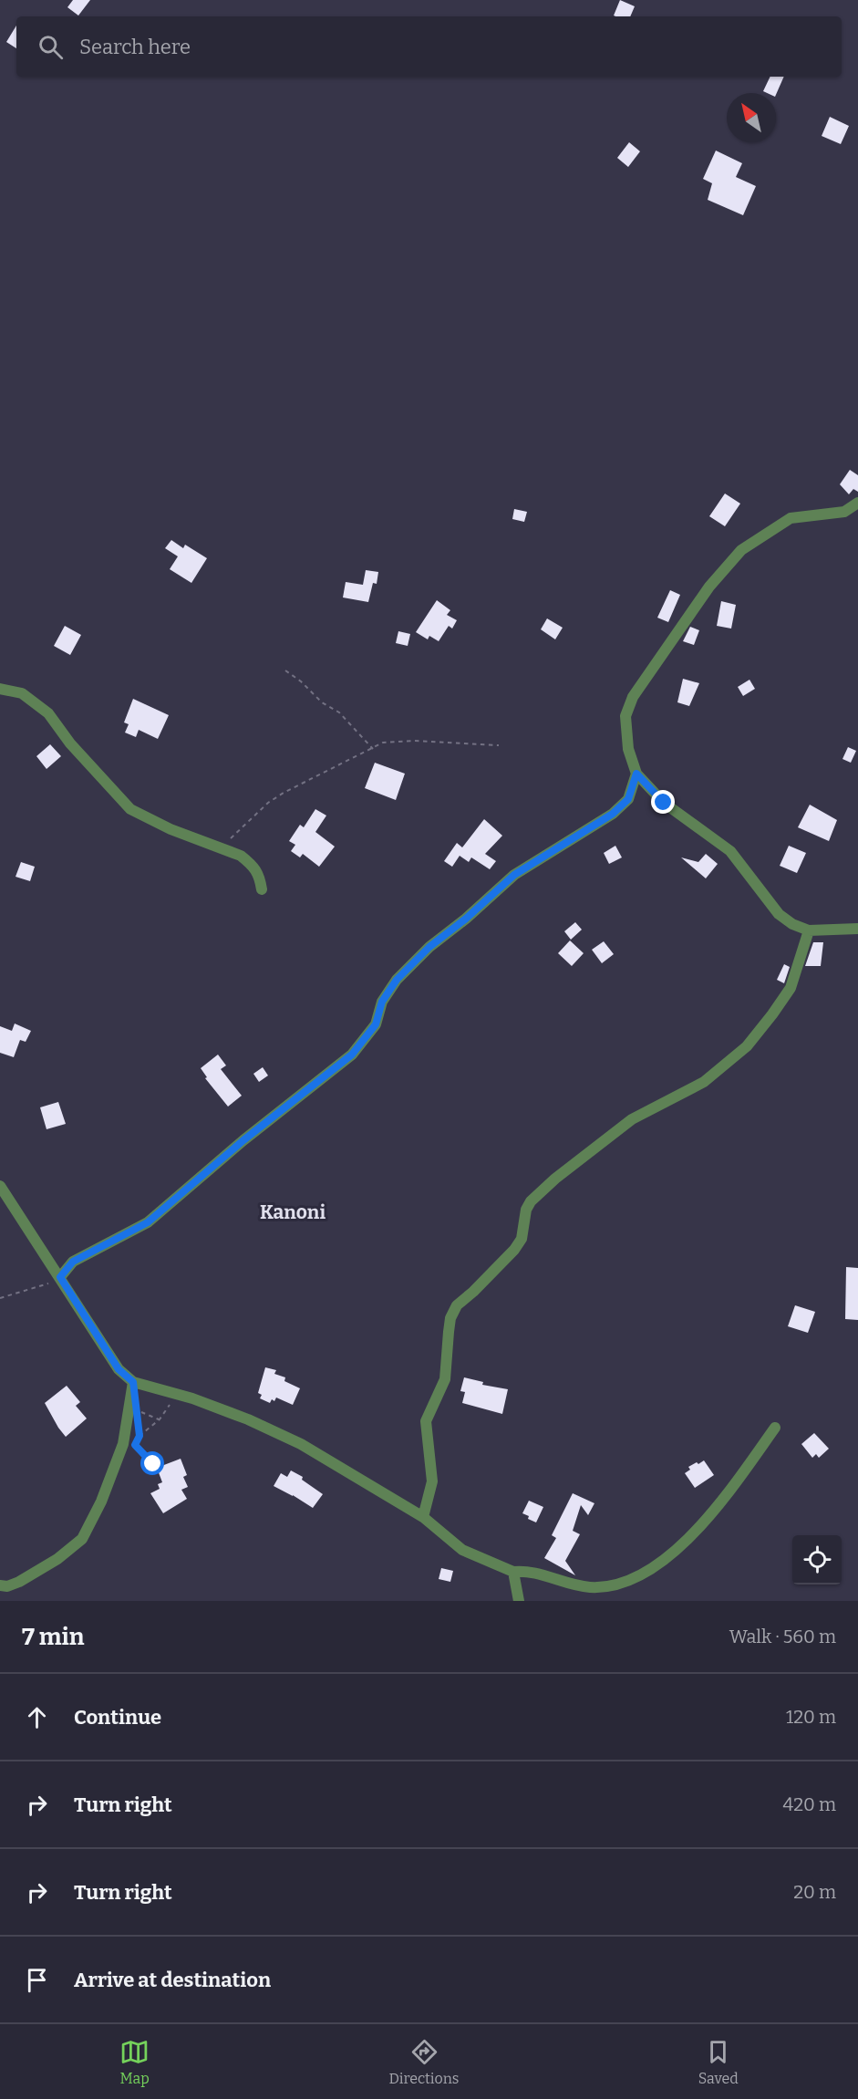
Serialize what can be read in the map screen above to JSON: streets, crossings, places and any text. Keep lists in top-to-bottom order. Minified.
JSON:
{"districts":["Kanoni"],"north":"top left","page":{"search":"Search here","heading":["7 min","Walk · 560 m"],"list":[["Continue","120 m"],["Turn right","420 m"],["Turn right","20 m"],"Arrive at destination"],"nav":["Map","Directions","Saved"]}}
